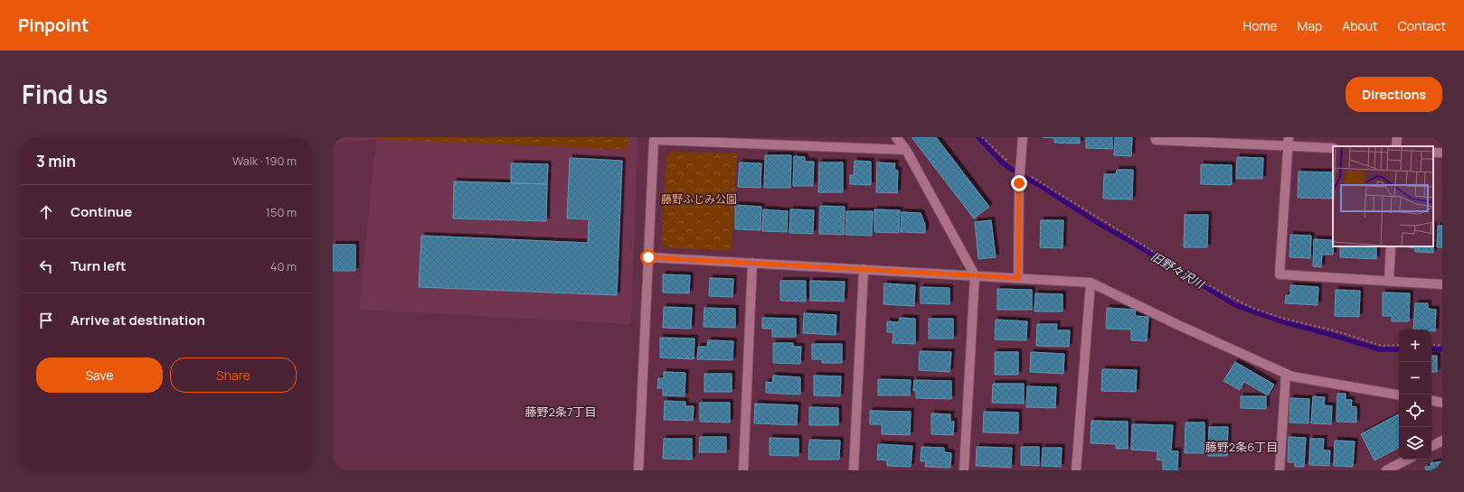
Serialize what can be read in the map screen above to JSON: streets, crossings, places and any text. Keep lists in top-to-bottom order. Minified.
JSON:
{"districts":["藤野2条7丁目","藤野2条6丁目"],"water":["旧野々沢川"],"parks":["藤野ふじみ公園"],"page":{"header":"Pinpoint","nav":["Home","Map","About","Contact"],"title":"Find us","buttons":["Directions",["Save","Share"]],"heading":["3 min","Walk · 190 m"],"list":[["Continue","150 m"],["Turn left","40 m"],"Arrive at destination"],"map_buttons":["+","−"]}}
